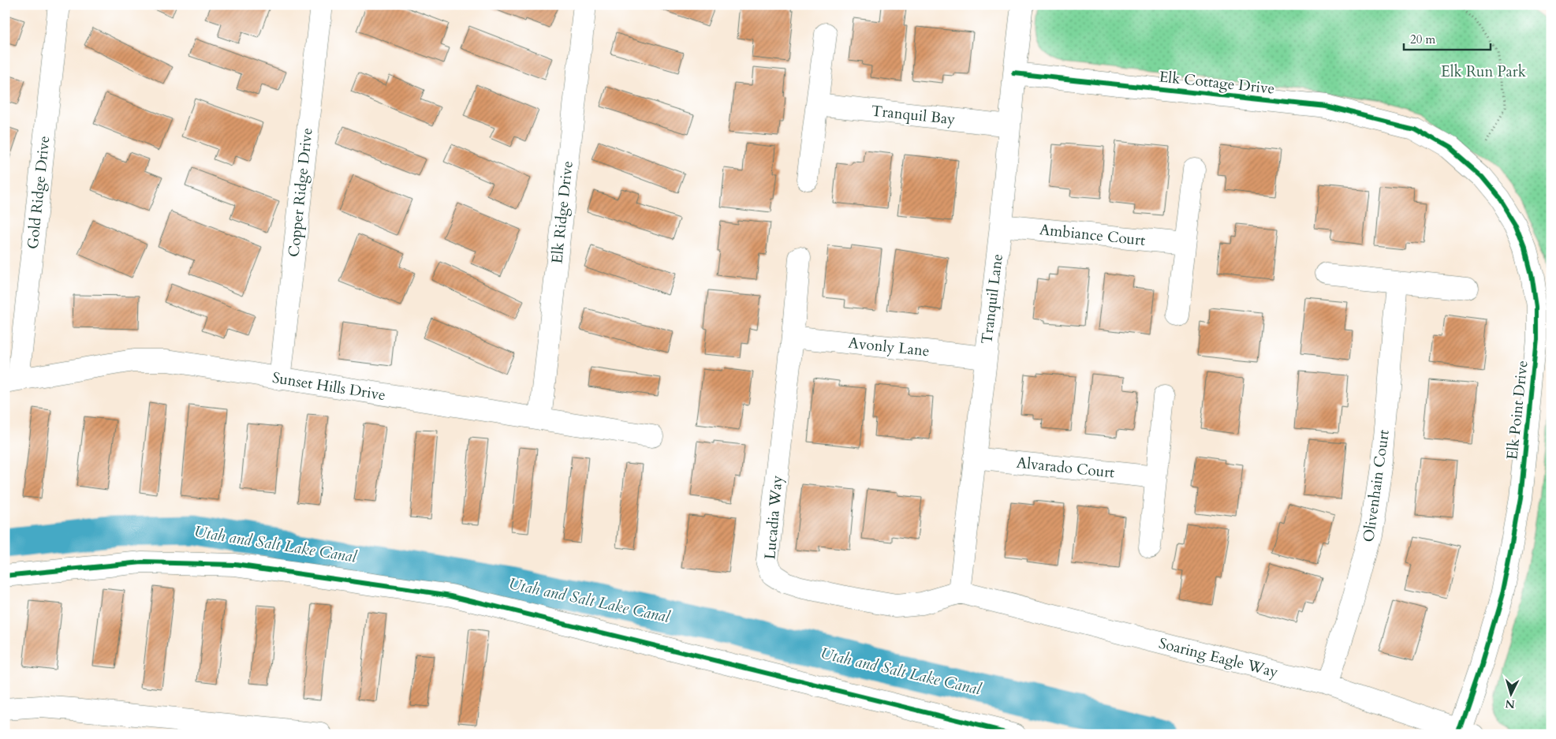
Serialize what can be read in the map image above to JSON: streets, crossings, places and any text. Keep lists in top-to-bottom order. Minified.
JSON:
{"streets":{"street":["Elk Cottage Drive","Tranquil Bay","Gold Ridge Drive","Copper Ridge Drive","Elk Ridge Drive","Ambiance Court","Tranquil Lane","Avonly Lane","Sunset Hills Drive","Elk Point Drive","Alvarado Court","Olivenhain Court","Lucadia Way","Soaring Eagle Way"]},"crossings":[["Elk Cottage Drive","Tranquil Lane"],["Elk Cottage Drive","Elk Point Drive"],["Tranquil Bay","Tranquil Lane"],["Gold Ridge Drive","Sunset Hills Drive"],["Copper Ridge Drive","Sunset Hills Drive"],["Elk Ridge Drive","Sunset Hills Drive"],["Ambiance Court","Tranquil Lane"],["Tranquil Lane","Avonly Lane"],["Tranquil Lane","Alvarado Court"],["Tranquil Lane","Lucadia Way"],["Tranquil Lane","Soaring Eagle Way"],["Avonly Lane","Lucadia Way"],["Elk Point Drive","Soaring Eagle Way"],["Olivenhain Court","Soaring Eagle Way"],["Lucadia Way","Soaring Eagle Way"]],"water":["Utah and Salt Lake Canal"],"parks":["Elk Run Park"],"scale_bar":"20 m","north":"bottom"}
